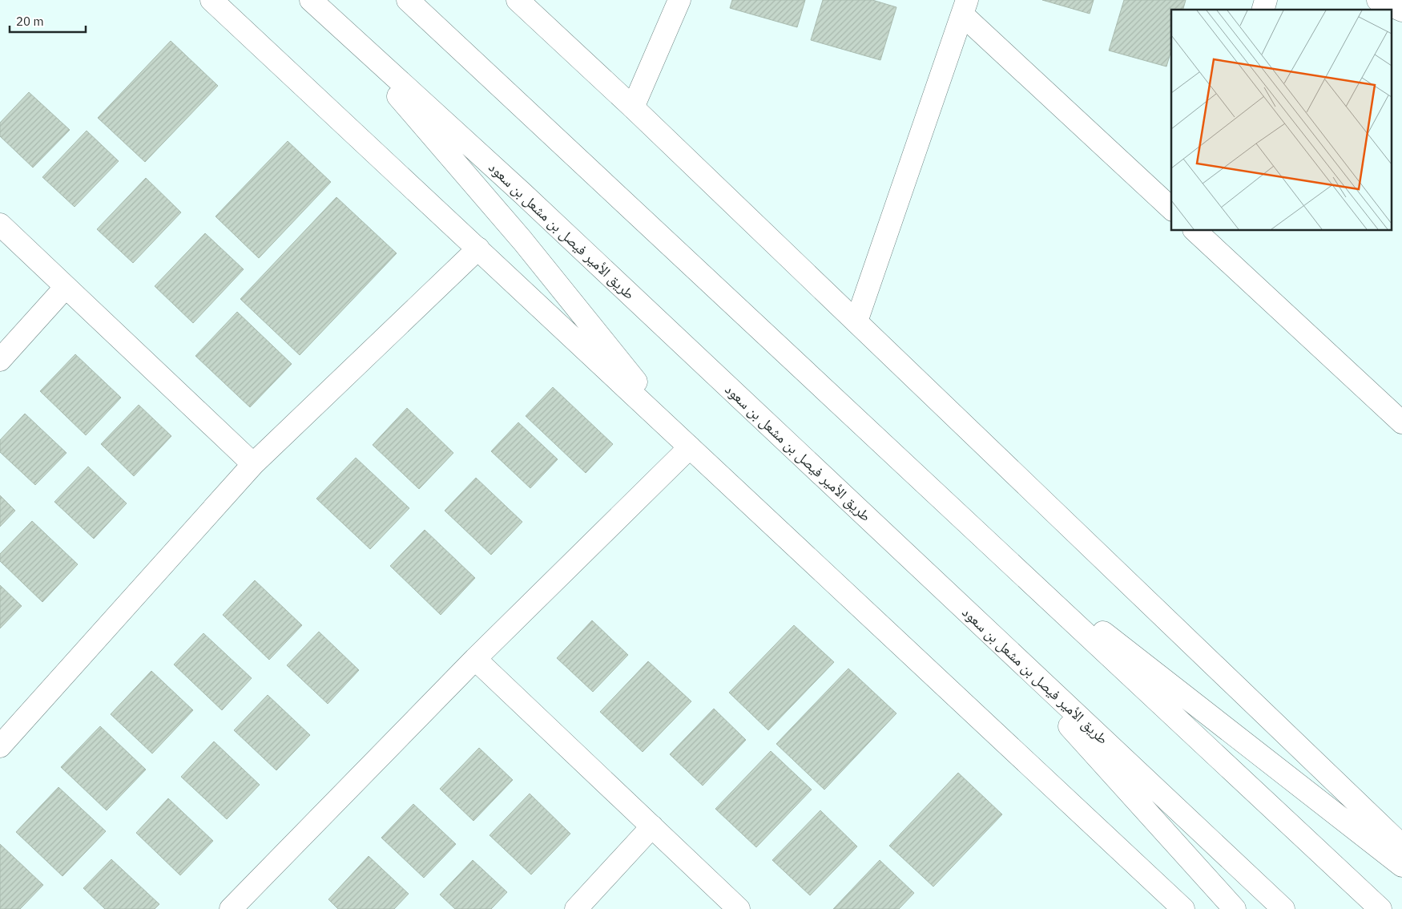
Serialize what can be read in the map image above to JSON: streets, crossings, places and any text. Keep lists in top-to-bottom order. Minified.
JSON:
{"streets":{"main road":["طريق الأمير فيصل بن مشعل بن سعود"]},"scale_bar":"20 m"}
